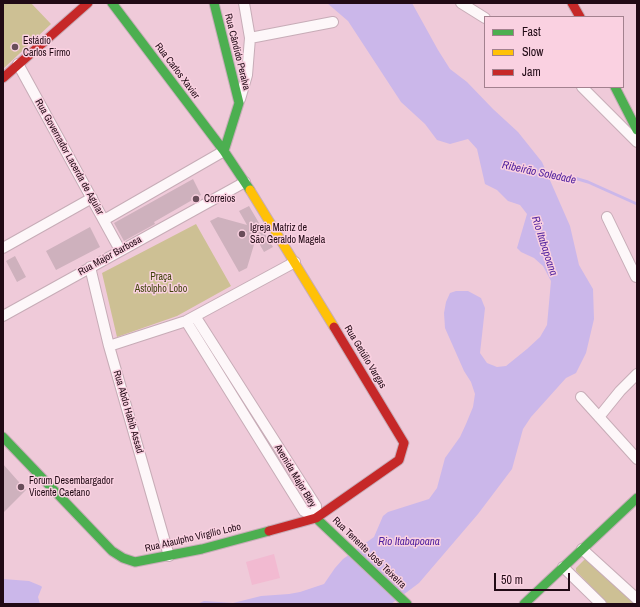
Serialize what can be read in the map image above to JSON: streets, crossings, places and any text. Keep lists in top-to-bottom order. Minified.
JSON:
{"streets":{"main road":["Rua Cândido Peralva","Rua Carlos Xavier","Rua Getúlio Vargas","Rua Ataulpho Virgílio Lobo","Rua Tenente José Teixeira"],"street":["Rua Governador Lacerda de Aguiar","Rua Major Barbosa","Rua Abdo Habib Assad","Avenida Major Bley"]},"crossings":[["Rua Cândido Peralva","Rua Carlos Xavier"],["Rua Carlos Xavier","Rua Major Barbosa"],["Rua Carlos Xavier","Rua Getúlio Vargas"],["Rua Governador Lacerda de Aguiar","Rua Major Barbosa"],["Rua Major Barbosa","Rua Getúlio Vargas"],["Rua Major Barbosa","Rua Abdo Habib Assad"],["Rua Getúlio Vargas","Avenida Major Bley"],["Rua Getúlio Vargas","Rua Ataulpho Virgílio Lobo"],["Rua Getúlio Vargas","Rua Tenente José Teixeira"],["Rua Abdo Habib Assad","Rua Ataulpho Virgílio Lobo"],["Avenida Major Bley","Rua Ataulpho Virgílio Lobo"],["Avenida Major Bley","Rua Tenente José Teixeira"],["Rua Ataulpho Virgílio Lobo","Rua Tenente José Teixeira"]],"water":["Ribeirão Soledade","Rio Itabapoana"],"parks":["Praça Astolpho Lobo"],"places":["Estádio Carlos Firmo","Correios","Igreja Matriz de São Geraldo Magela","Forum Desembargador Vicente Caetano"],"legend":["Fast","Slow","Jam"],"scale_bar":"50 m"}
